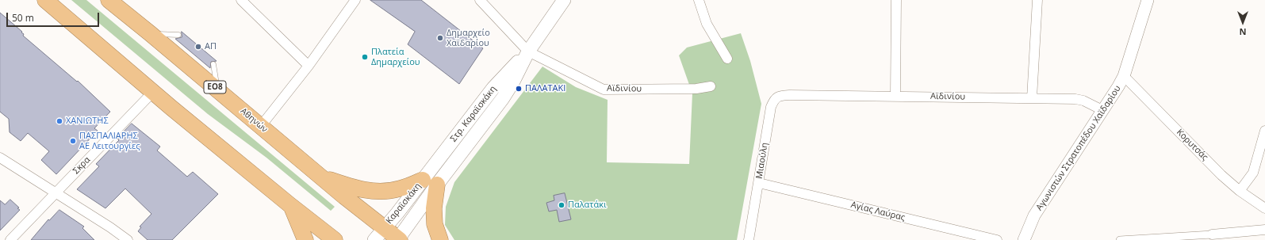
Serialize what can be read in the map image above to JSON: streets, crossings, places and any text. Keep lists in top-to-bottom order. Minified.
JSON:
{"streets":{"highway":["ΕΟ8","Αθηνών"],"main road":["Στρ. Καραϊσκάκη","Καραϊσκάκη"],"street":["Αϊδινίου","Κορυτσάς","Αγωνιστών Στρατοπέδου Χαϊδαρίου","Μιαούλη","Σκρα","Αγίας Λαύρας"]},"crossings":[["Αϊδινίου","Στρ. Καραϊσκάκη"],["Αϊδινίου","Αγωνιστών Στρατοπέδου Χαϊδαρίου"],["Αϊδινίου","Μιαούλη"],["Στρ. Καραϊσκάκη","Καραϊσκάκη"],["Αθηνών","Καραϊσκάκη"],["Κορυτσάς","Αγωνιστών Στρατοπέδου Χαϊδαρίου"],["Μιαούλη","Αγίας Λαύρας"]],"places":["Δημαρχείο Χαϊδαρίου","ΑΠ","Πλατεία Δημαρχείου","ΠΑΛΑΤΑΚΙ","ΧΑΝΙΩΤΗΣ","ΠΑΣΠΑΛΙΑΡΗΣ ΑΕ Λειτουργίες","Παλατάκι"],"scale_bar":"50 m","north":"bottom"}
